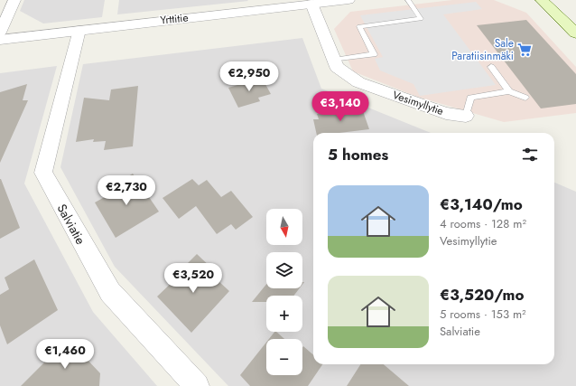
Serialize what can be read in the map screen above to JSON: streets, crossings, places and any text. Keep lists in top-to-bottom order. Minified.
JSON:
{"streets":{"street":["Yrttitie","Vesimyllytie","Salviatie"]},"crossings":[["Yrttitie","Vesimyllytie"],["Yrttitie","Salviatie"]],"places":{"supermarket":["Sale Paratiisinmäki"]},"north":"bottom","page":{"price":["€2,950","€3,140","€2,730","€3,520","€1,460"],"heading":"5 homes","list":[{"name":"€3,140/mo","note":"4 rooms · 128 m² · Vesimyllytie"},{"name":"€3,520/mo","note":"5 rooms · 153 m² · Salviatie"}],"map_buttons":["+","−"]}}
